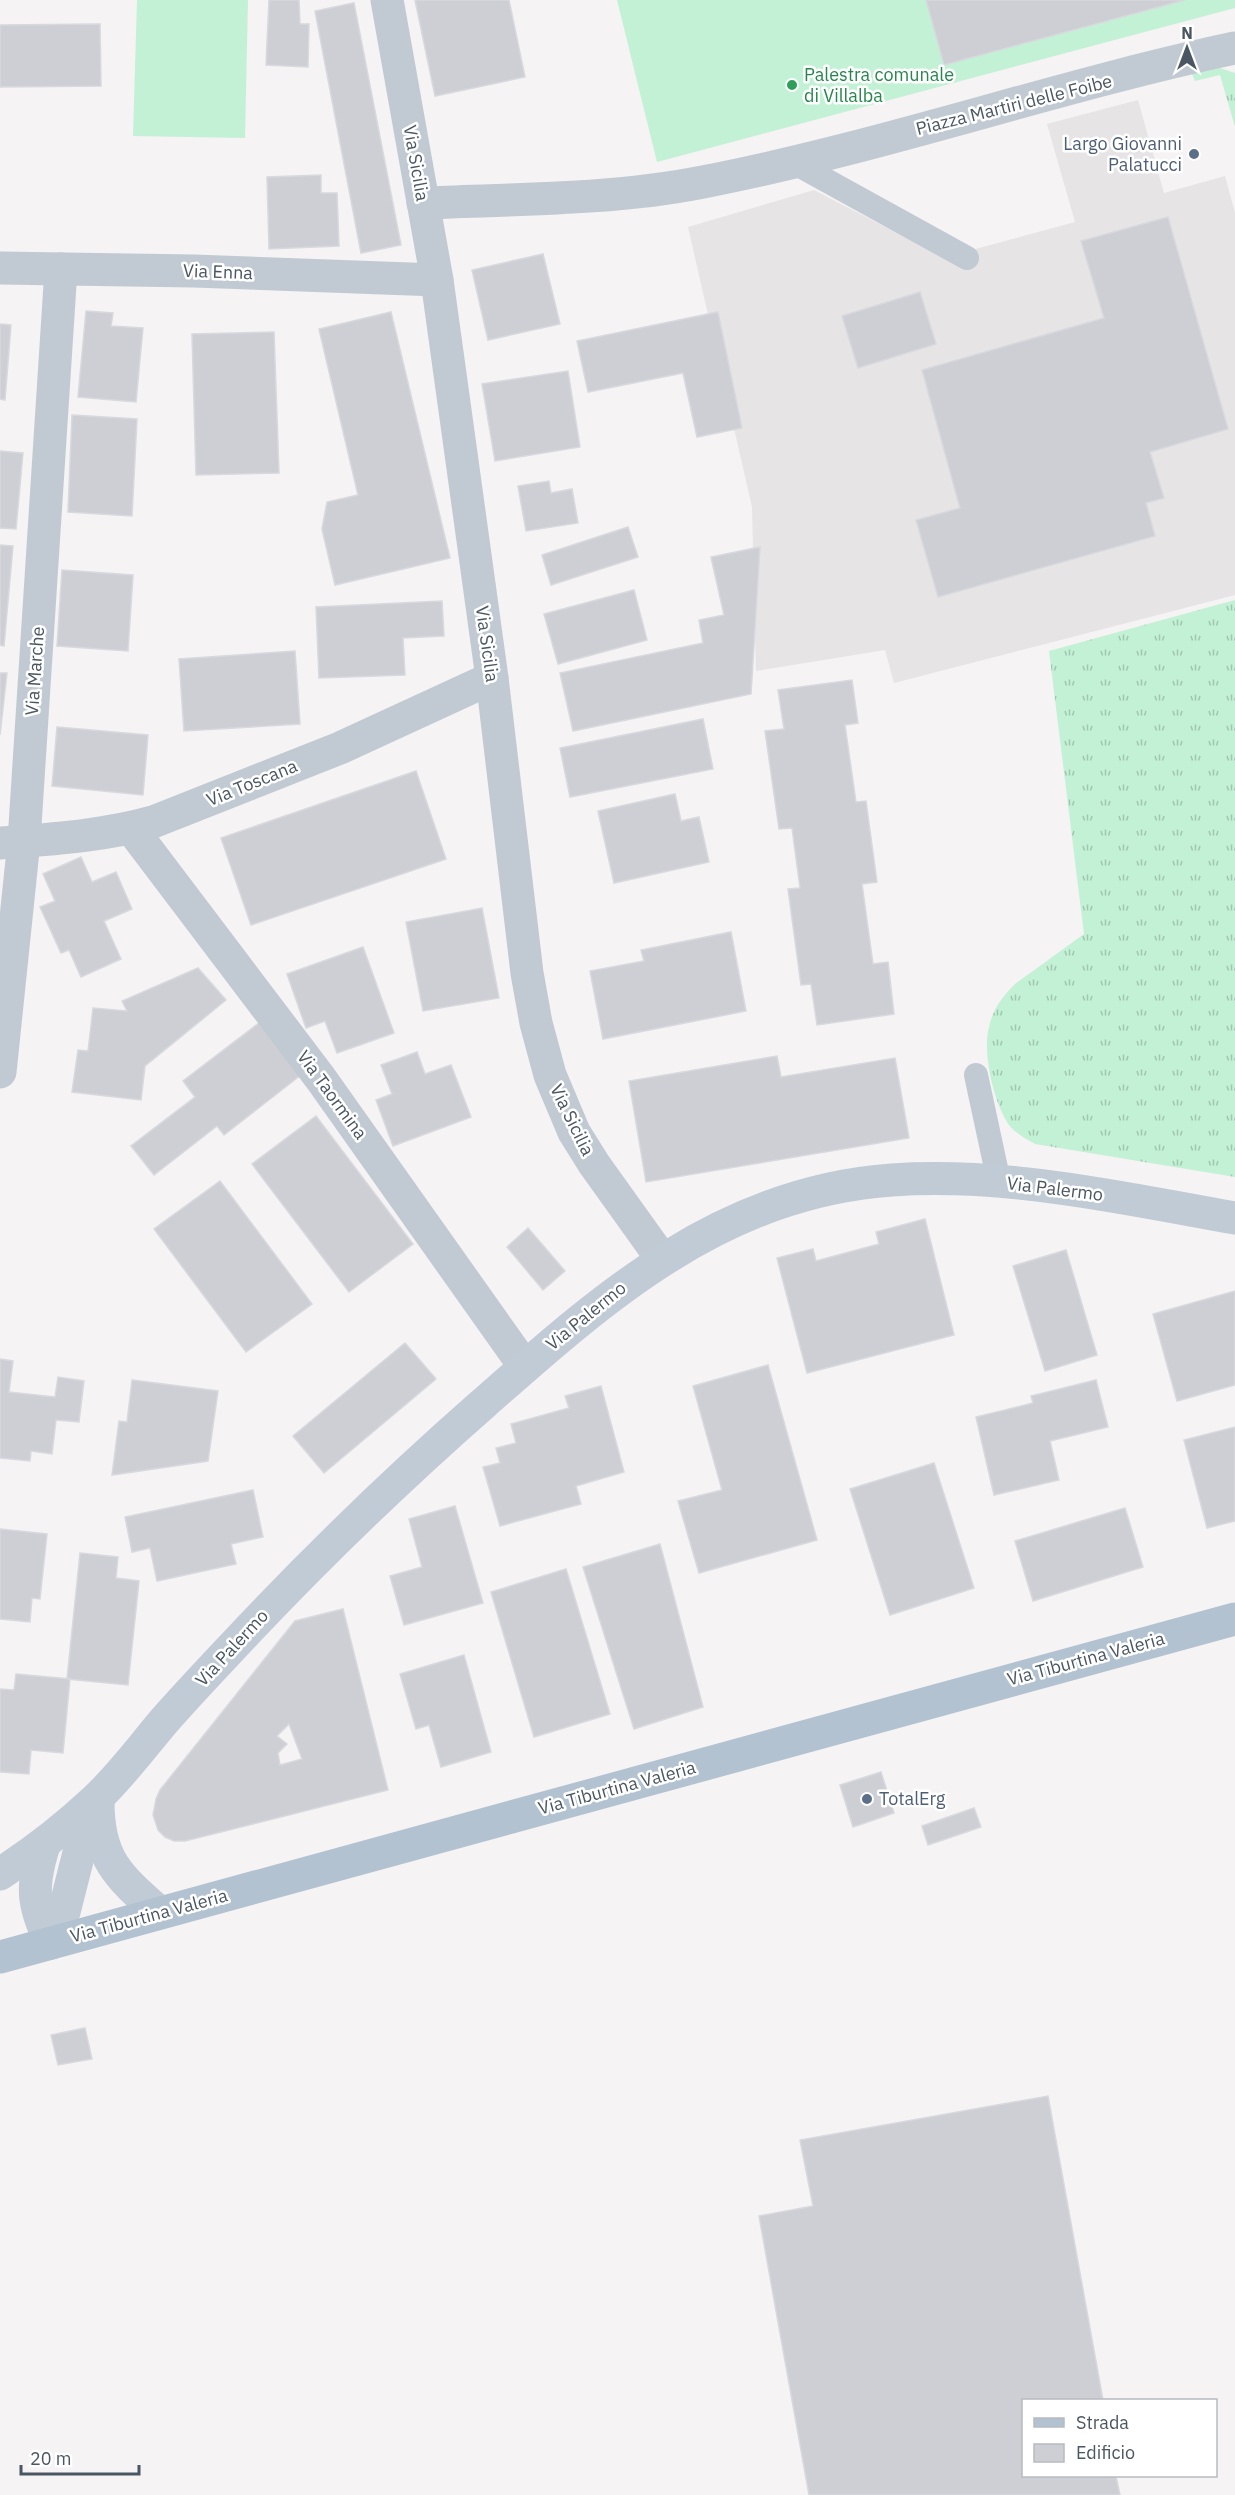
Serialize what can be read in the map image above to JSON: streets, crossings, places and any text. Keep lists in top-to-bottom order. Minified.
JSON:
{"streets":{"main road":["Via Tiburtina Valeria"],"street":["Piazza Martiri delle Foibe","Via Sicilia","Via Enna","Via Marche","Via Toscana","Via Taormina","Via Palermo"]},"crossings":[["Piazza Martiri delle Foibe","Via Sicilia"],["Via Sicilia","Via Enna"],["Via Sicilia","Via Toscana"],["Via Sicilia","Via Palermo"],["Via Enna","Via Marche"],["Via Marche","Via Toscana"],["Via Toscana","Via Taormina"],["Via Taormina","Via Palermo"],["Via Palermo","Via Tiburtina Valeria"]],"places":["Palestra comunale di Villalba","Largo Giovanni Palatucci","TotalErg"],"legend":["Strada","Edificio"],"scale_bar":"20 m","north":"top"}
